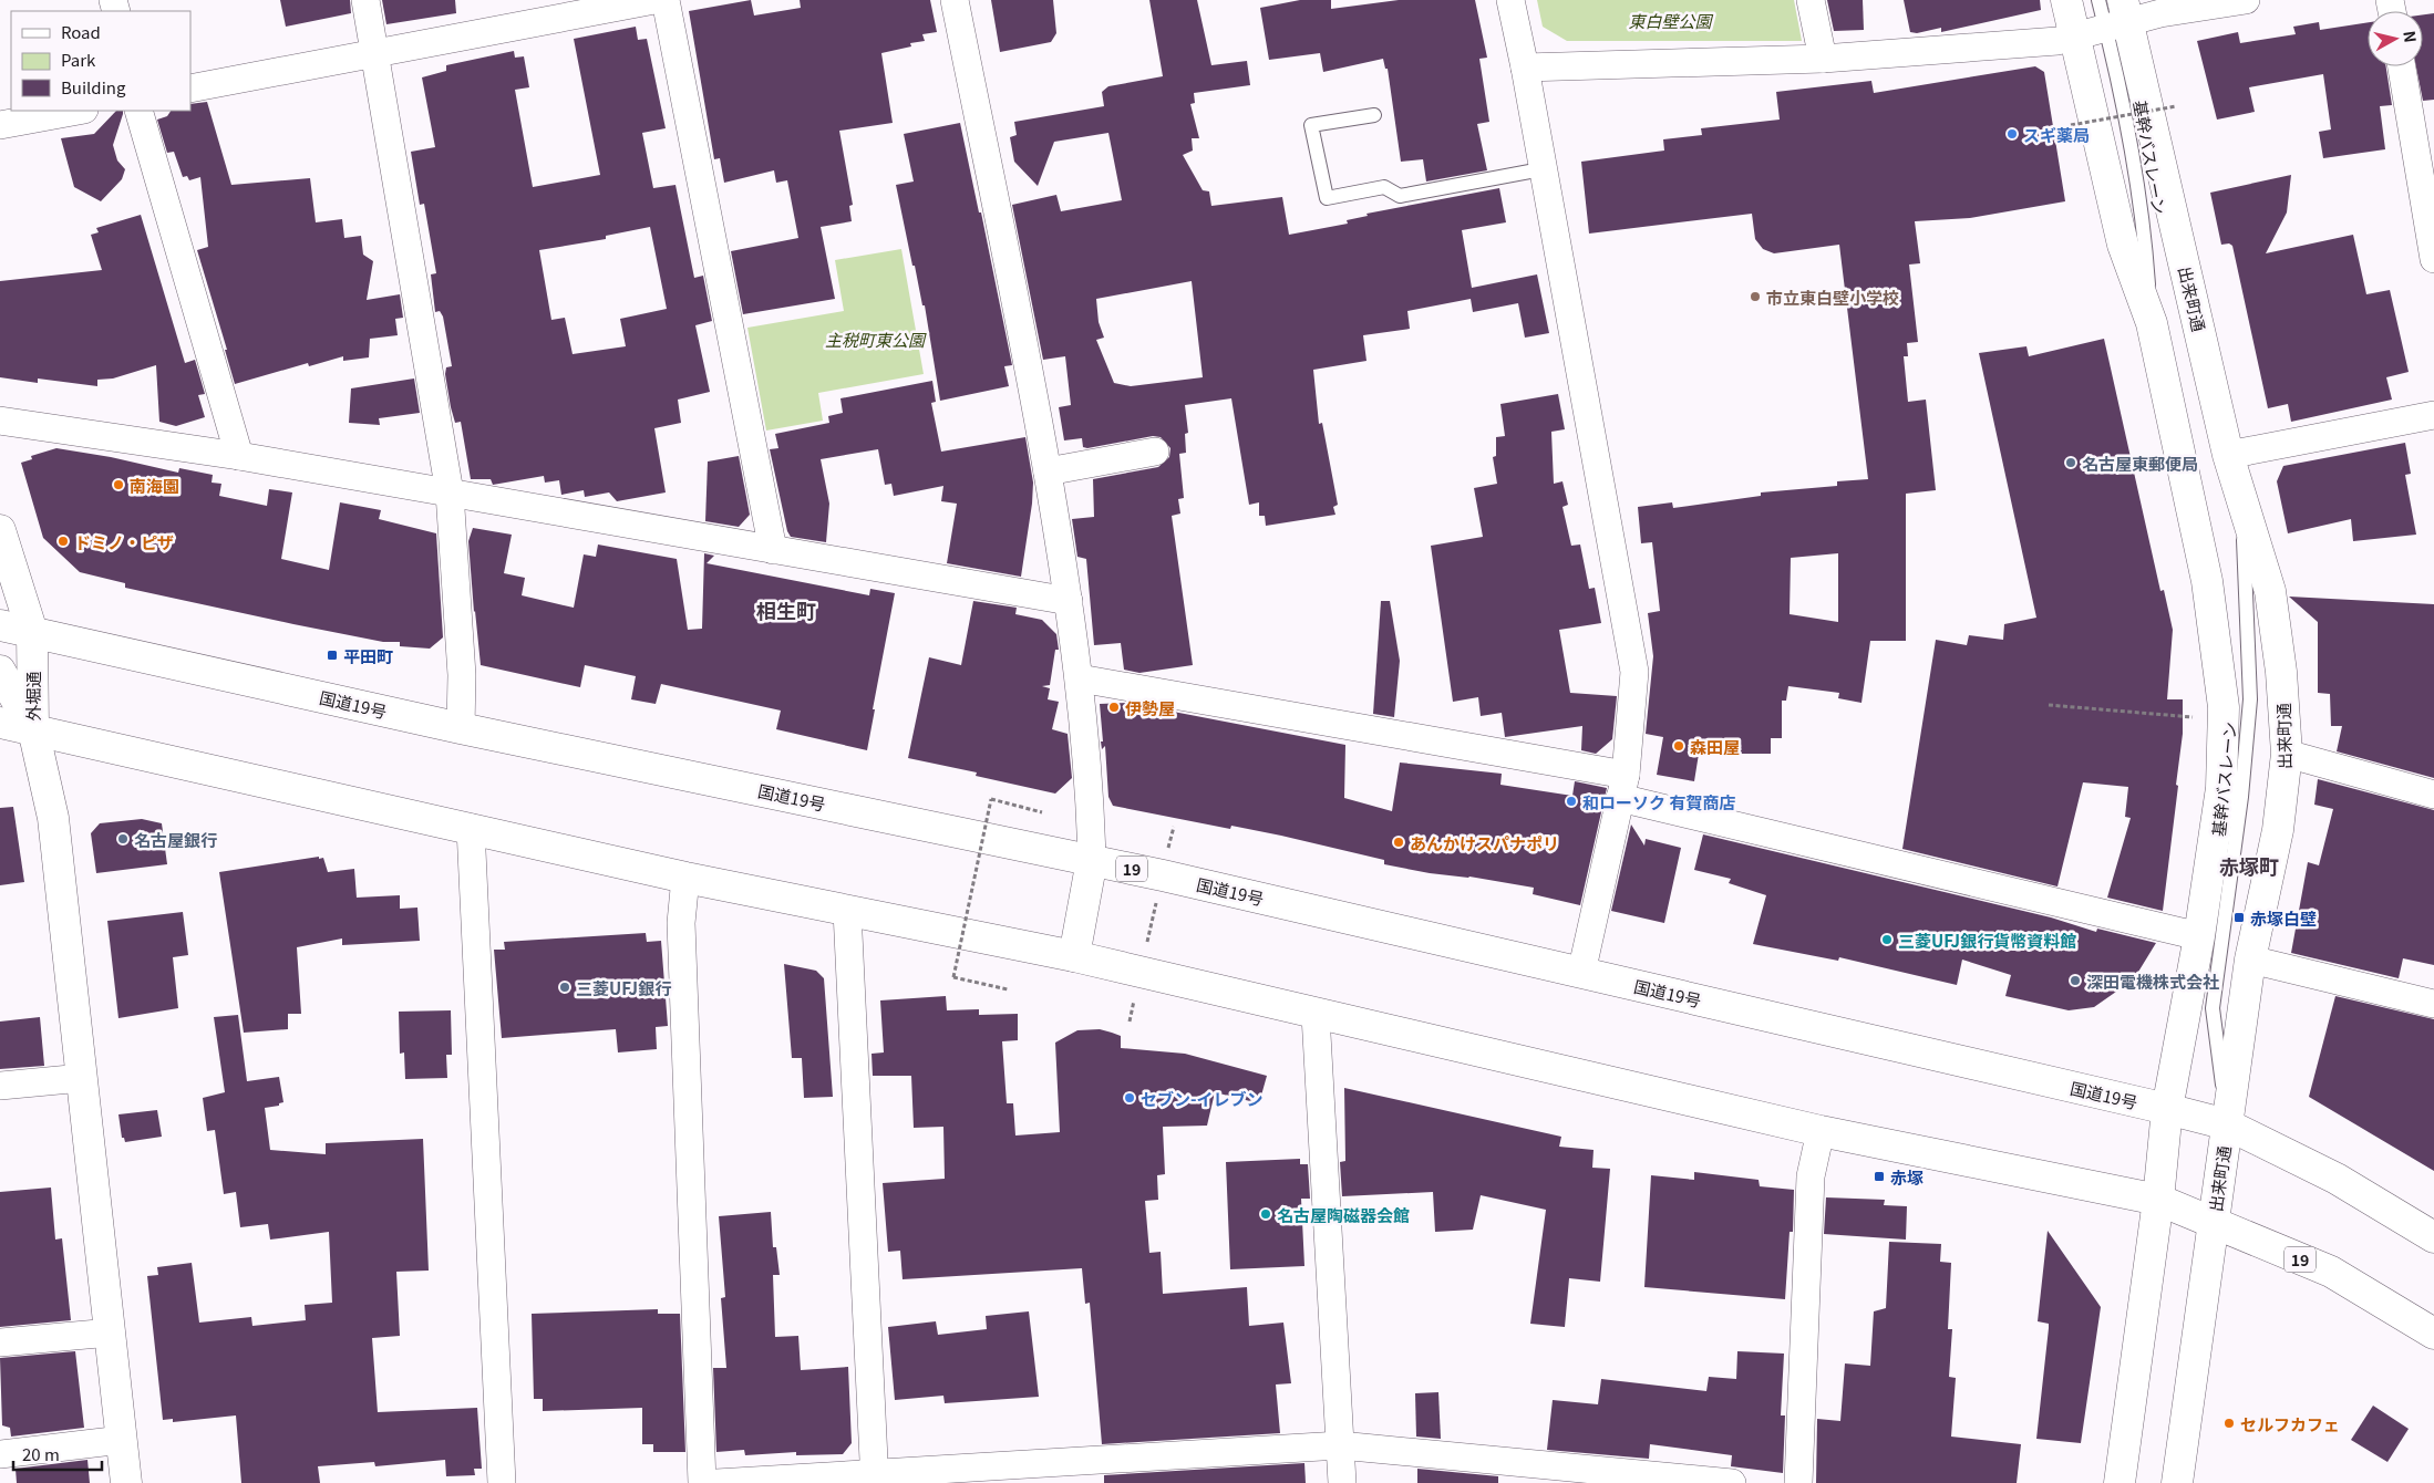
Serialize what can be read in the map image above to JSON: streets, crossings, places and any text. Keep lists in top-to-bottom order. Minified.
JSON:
{"streets":{"main road":["出来町通","外堀通","国道19号","19"],"lane":["基幹バスレーン"]},"crossings":[["基幹バスレーン","出来町通"],["基幹バスレーン","国道19号"],["出来町通","国道19号"],["出来町通","19"],["外堀通","国道19号"],["外堀通","19"]],"districts":["相生町","赤塚町"],"parks":["東白壁公園","主税町東公園"],"places":{"other":["スギ薬局","市立東白壁小学校","名古屋東郵便局","南海園","ドミノ・ピザ","伊勢屋","森田屋","和ローソク 有賀商店","名古屋銀行","あんかけスパナポリ","三菱UFJ銀行貨幣資料館","深田電機株式会社","三菱UFJ銀行","セブン-イレブン","名古屋陶磁器会館","セルフカフェ"],"transit":["平田町","赤塚白壁","赤塚"]},"legend":["Road","Park","Building"],"scale_bar":"20 m","north":"right"}
